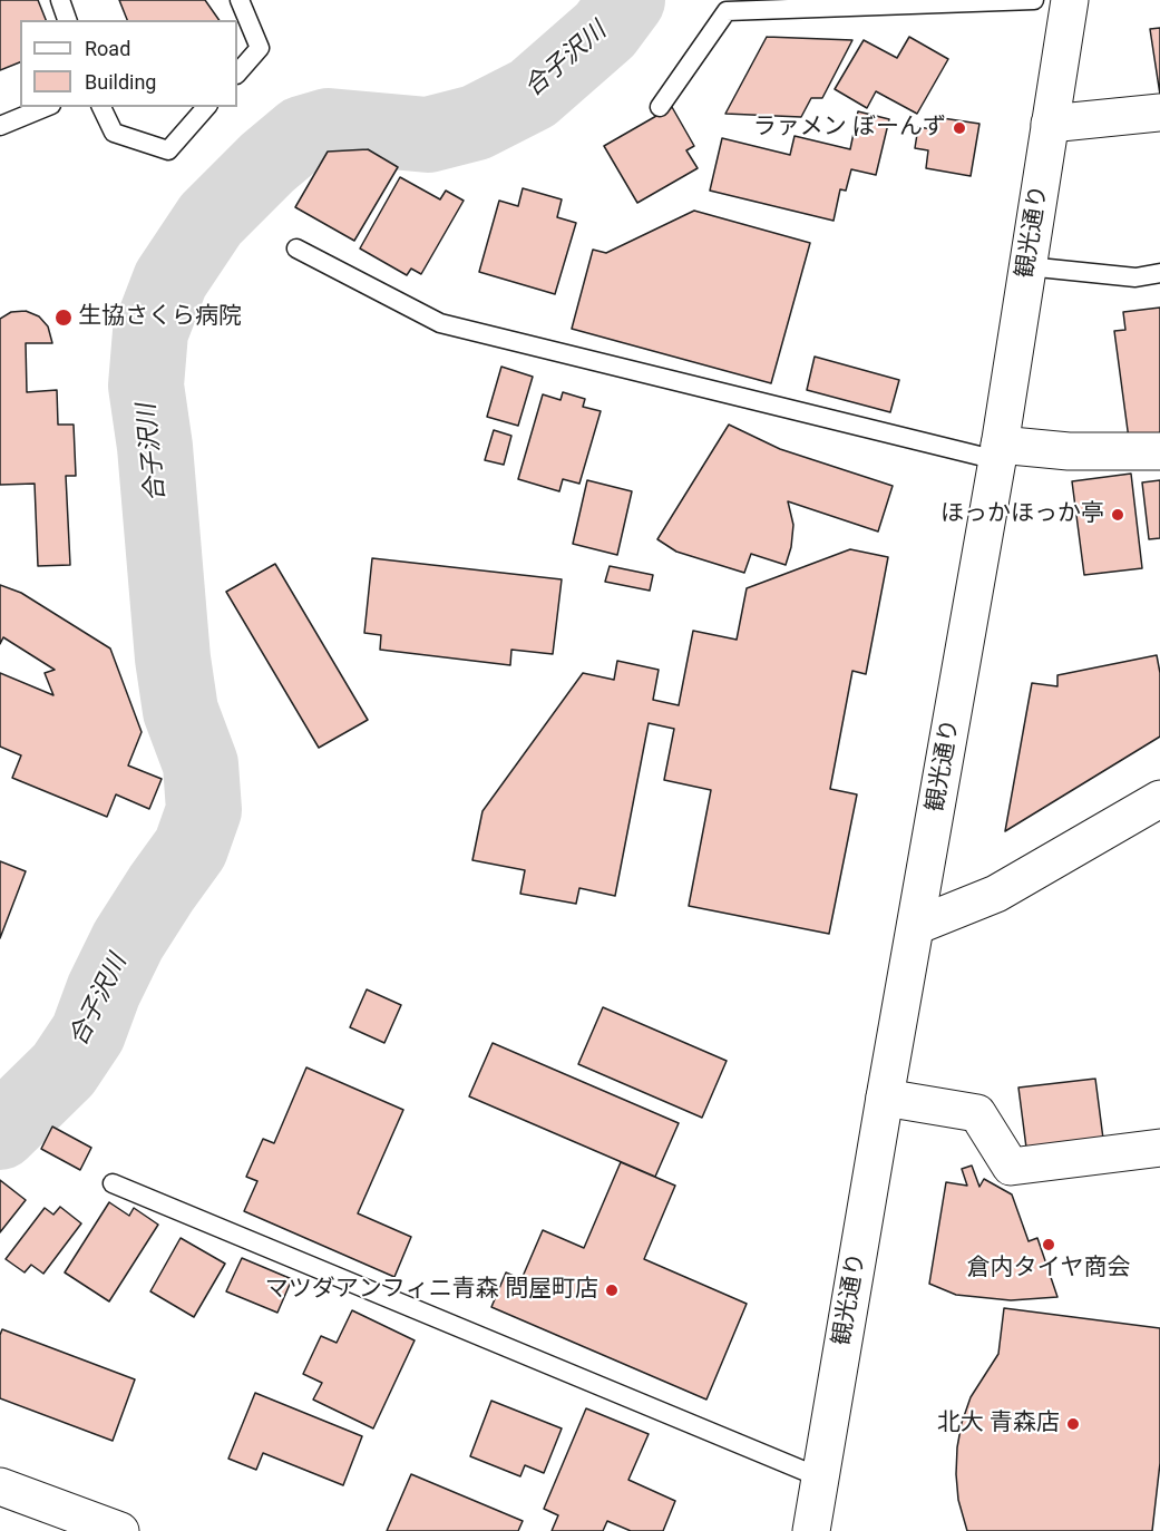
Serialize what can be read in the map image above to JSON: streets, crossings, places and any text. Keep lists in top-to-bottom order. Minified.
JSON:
{"streets":{"main road":["観光通り"]},"water":["合子沢川"],"places":["ラァメン ぼーんず","生協さくら病院","ほっかほっか亭","倉内タイヤ商会","マツダアンフィニ青森 問屋町店","北大 青森店"],"legend":["Road","Building"]}
